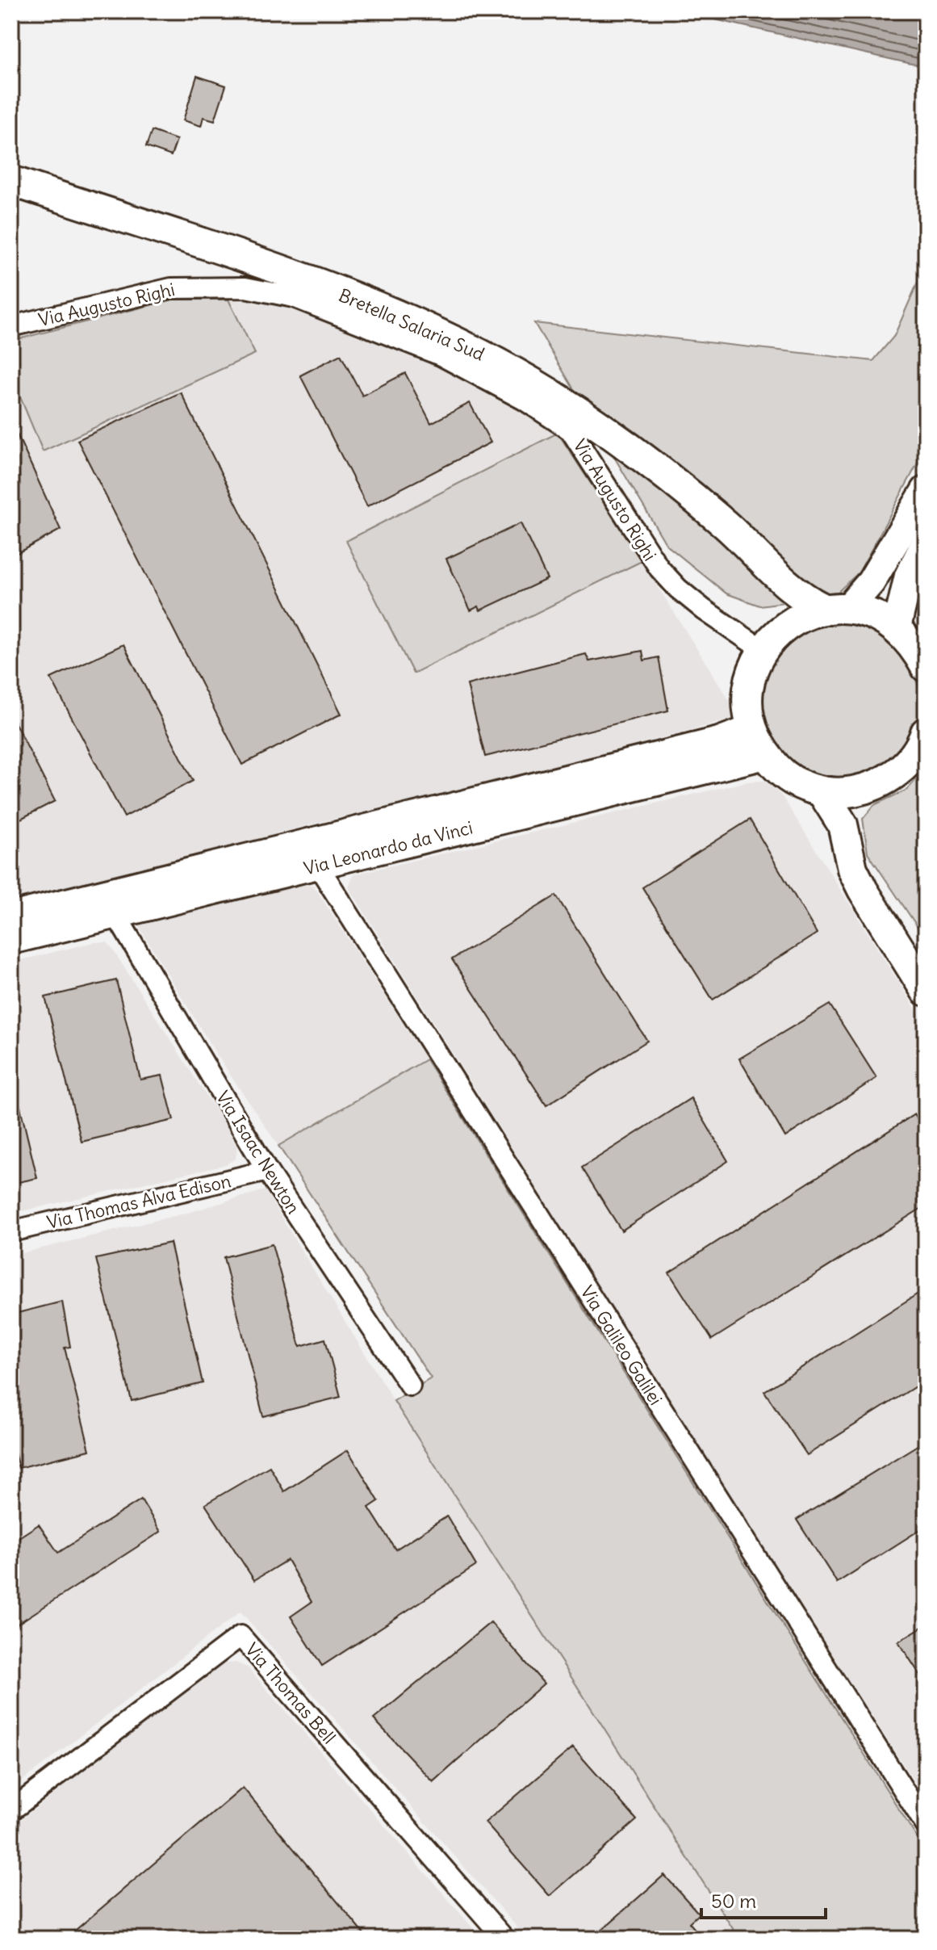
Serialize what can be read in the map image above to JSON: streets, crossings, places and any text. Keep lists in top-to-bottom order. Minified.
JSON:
{"streets":{"main road":["Bretella Salaria Sud","Via Leonardo da Vinci"],"street":["Via Augusto Righi","Via Isaac Newton","Via Thomas Alva Edison","Via Galileo Galilei","Via Thomas Bell"]},"crossings":[["Via Augusto Righi","Bretella Salaria Sud"],["Via Leonardo da Vinci","Via Isaac Newton"],["Via Leonardo da Vinci","Via Galileo Galilei"],["Via Isaac Newton","Via Thomas Alva Edison"]],"scale_bar":"50 m"}
